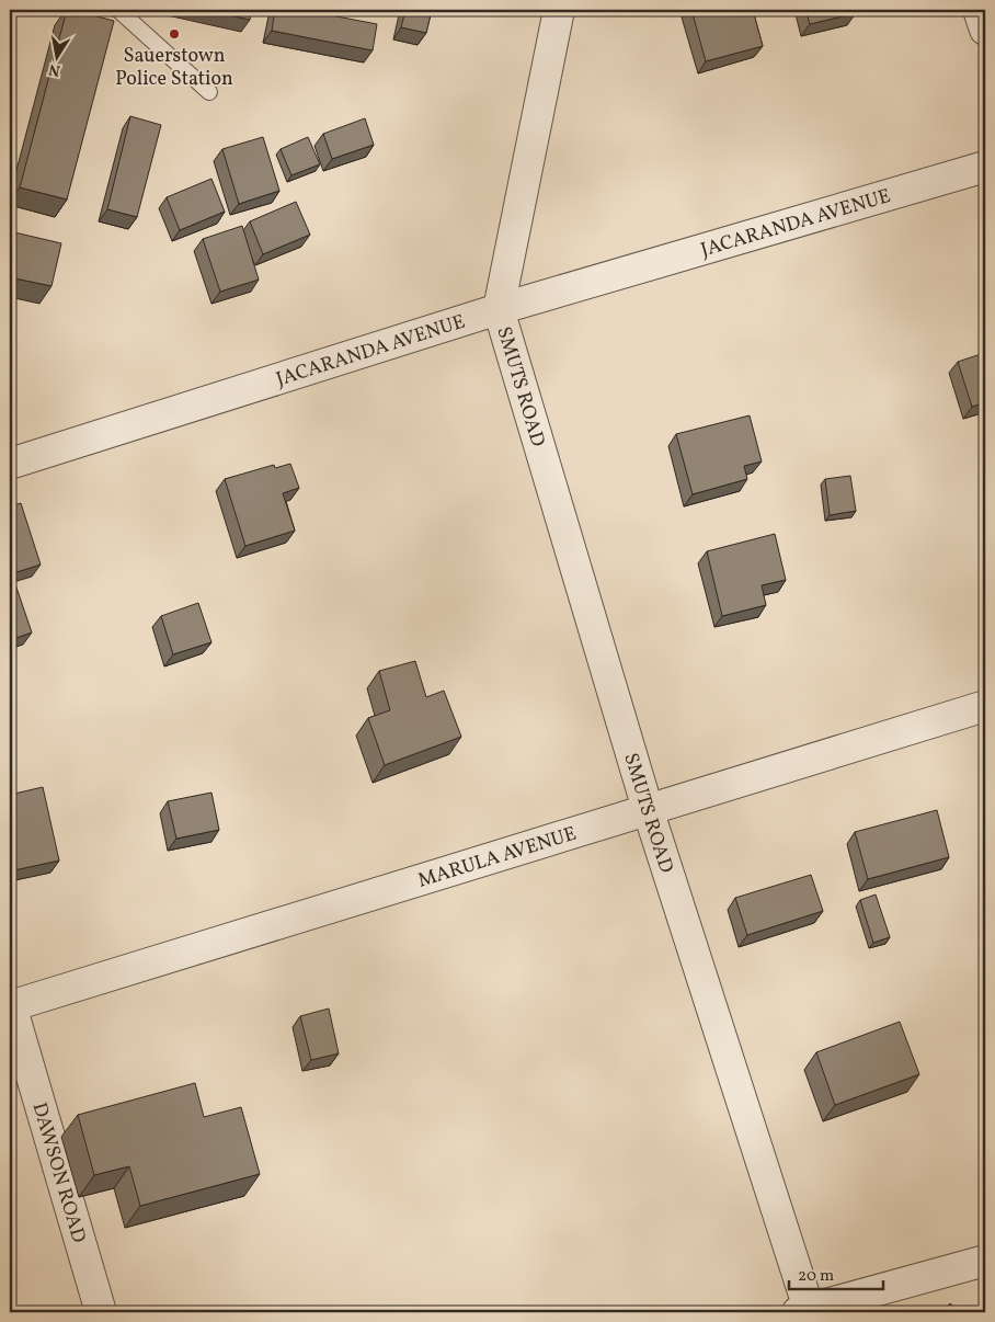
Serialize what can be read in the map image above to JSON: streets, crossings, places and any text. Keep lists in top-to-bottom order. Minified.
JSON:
{"streets":{"street":["JACARANDA AVENUE","SMUTS ROAD","MARULA AVENUE","DAWSON ROAD"]},"crossings":[["JACARANDA AVENUE","SMUTS ROAD"],["SMUTS ROAD","MARULA AVENUE"],["MARULA AVENUE","DAWSON ROAD"]],"places":["Sauerstown Police Station"],"scale_bar":"20 m","north":"bottom"}
